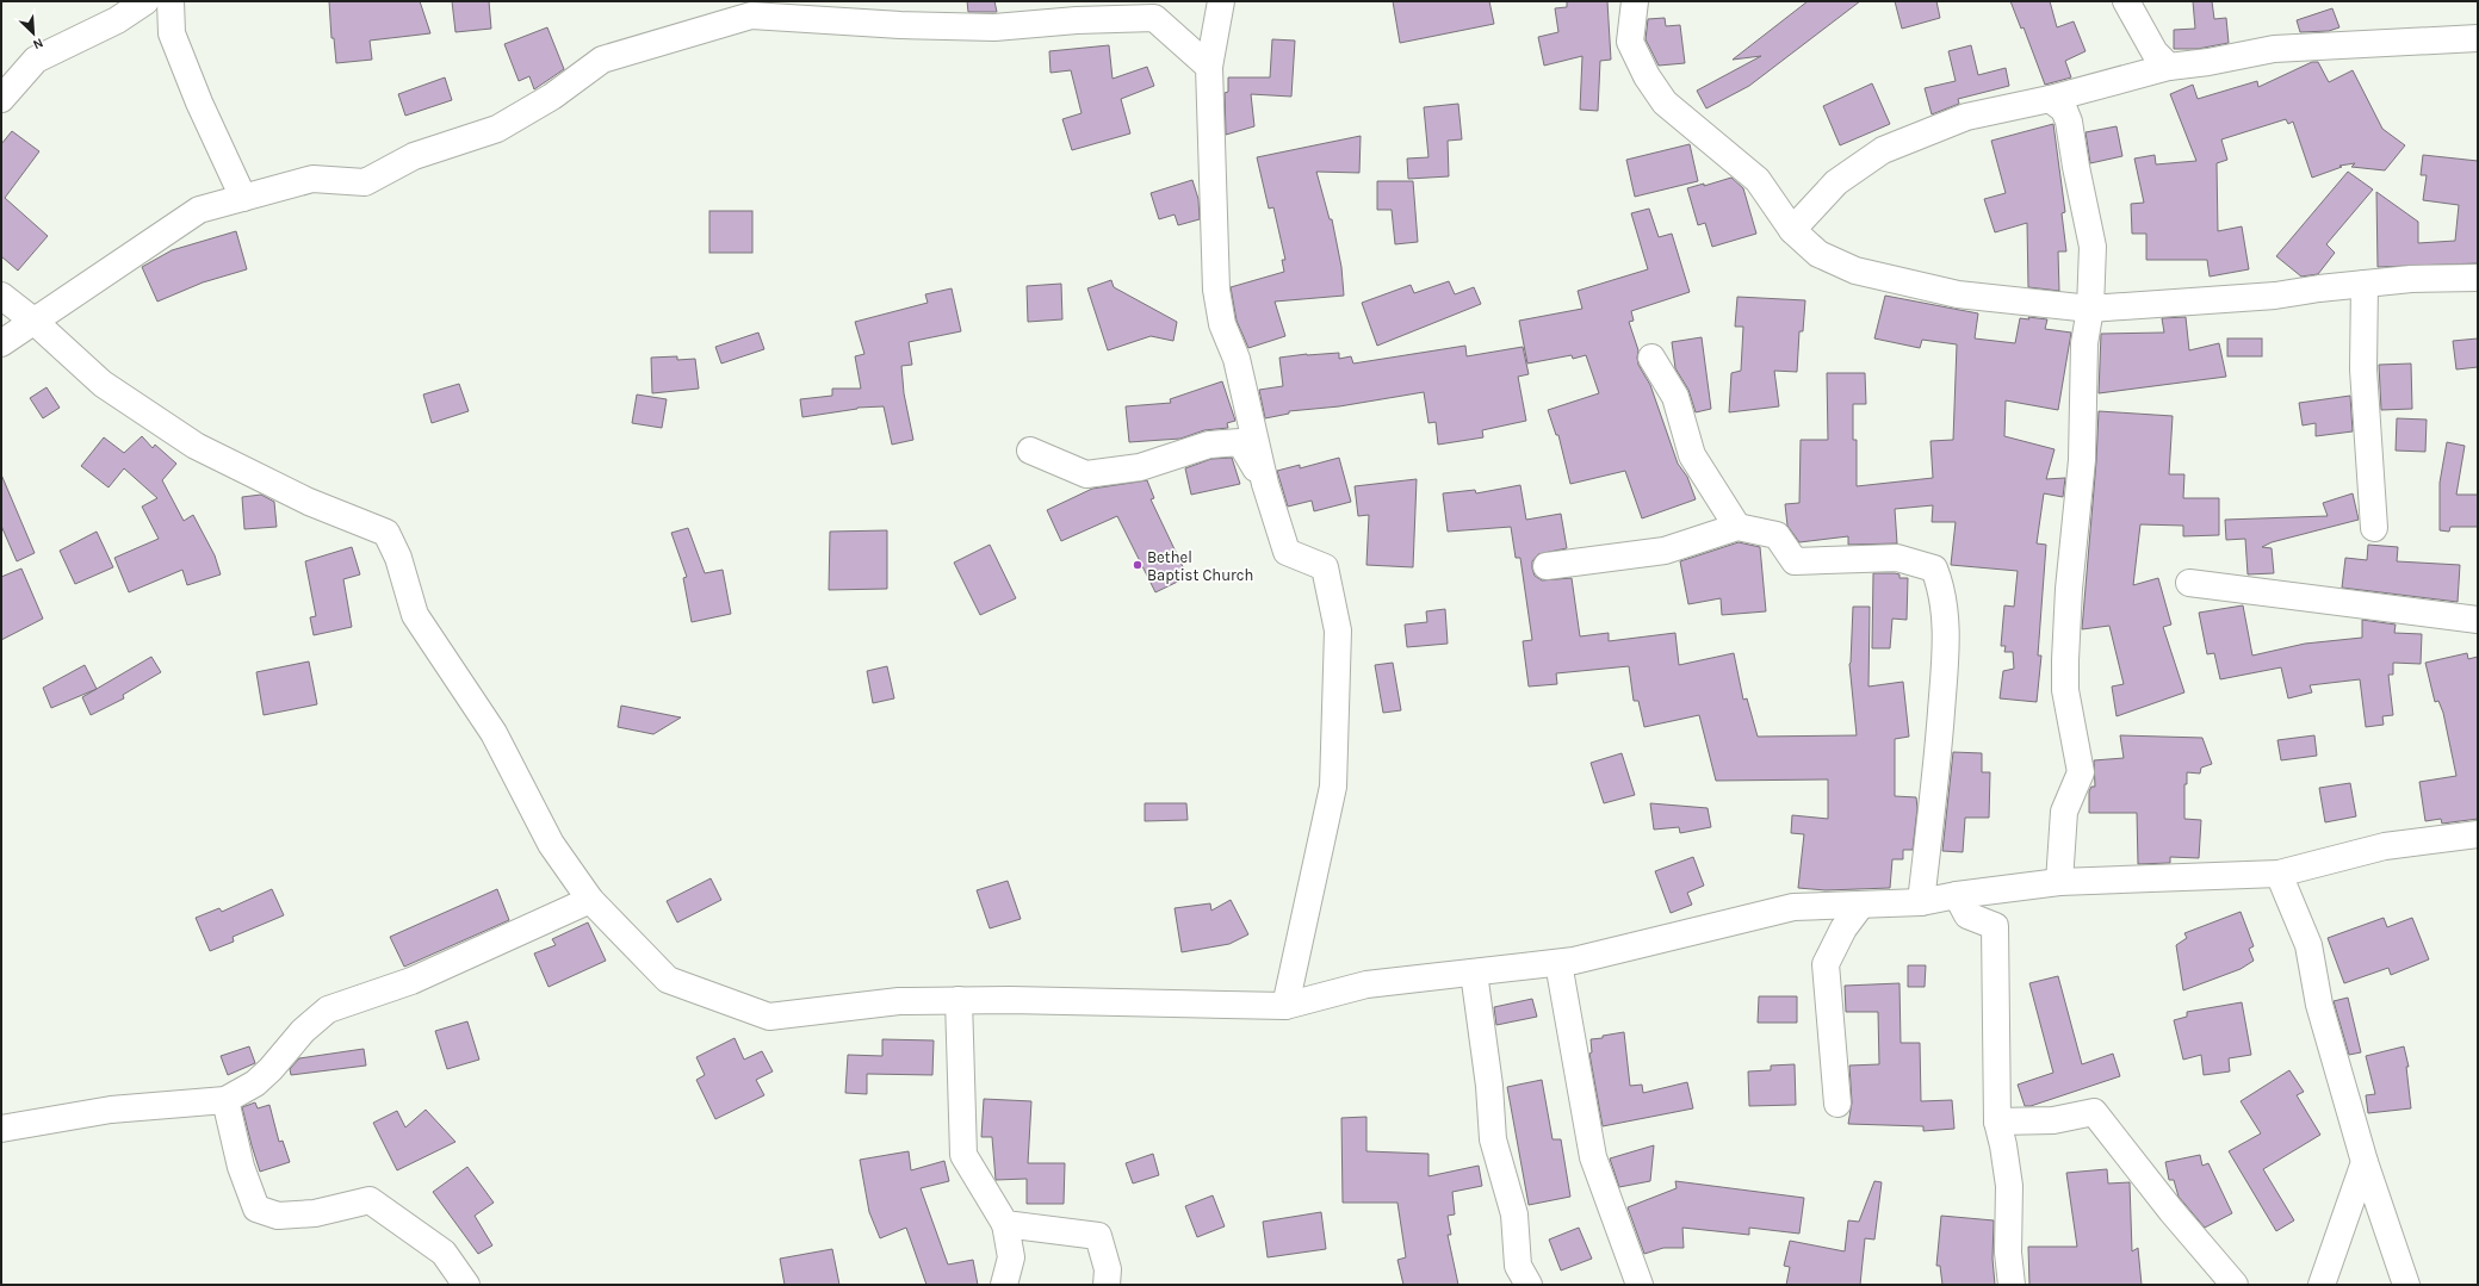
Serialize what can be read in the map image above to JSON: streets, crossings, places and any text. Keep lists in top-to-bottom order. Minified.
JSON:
{"places":["Bethel Baptist Church"],"north":"bottom right"}
